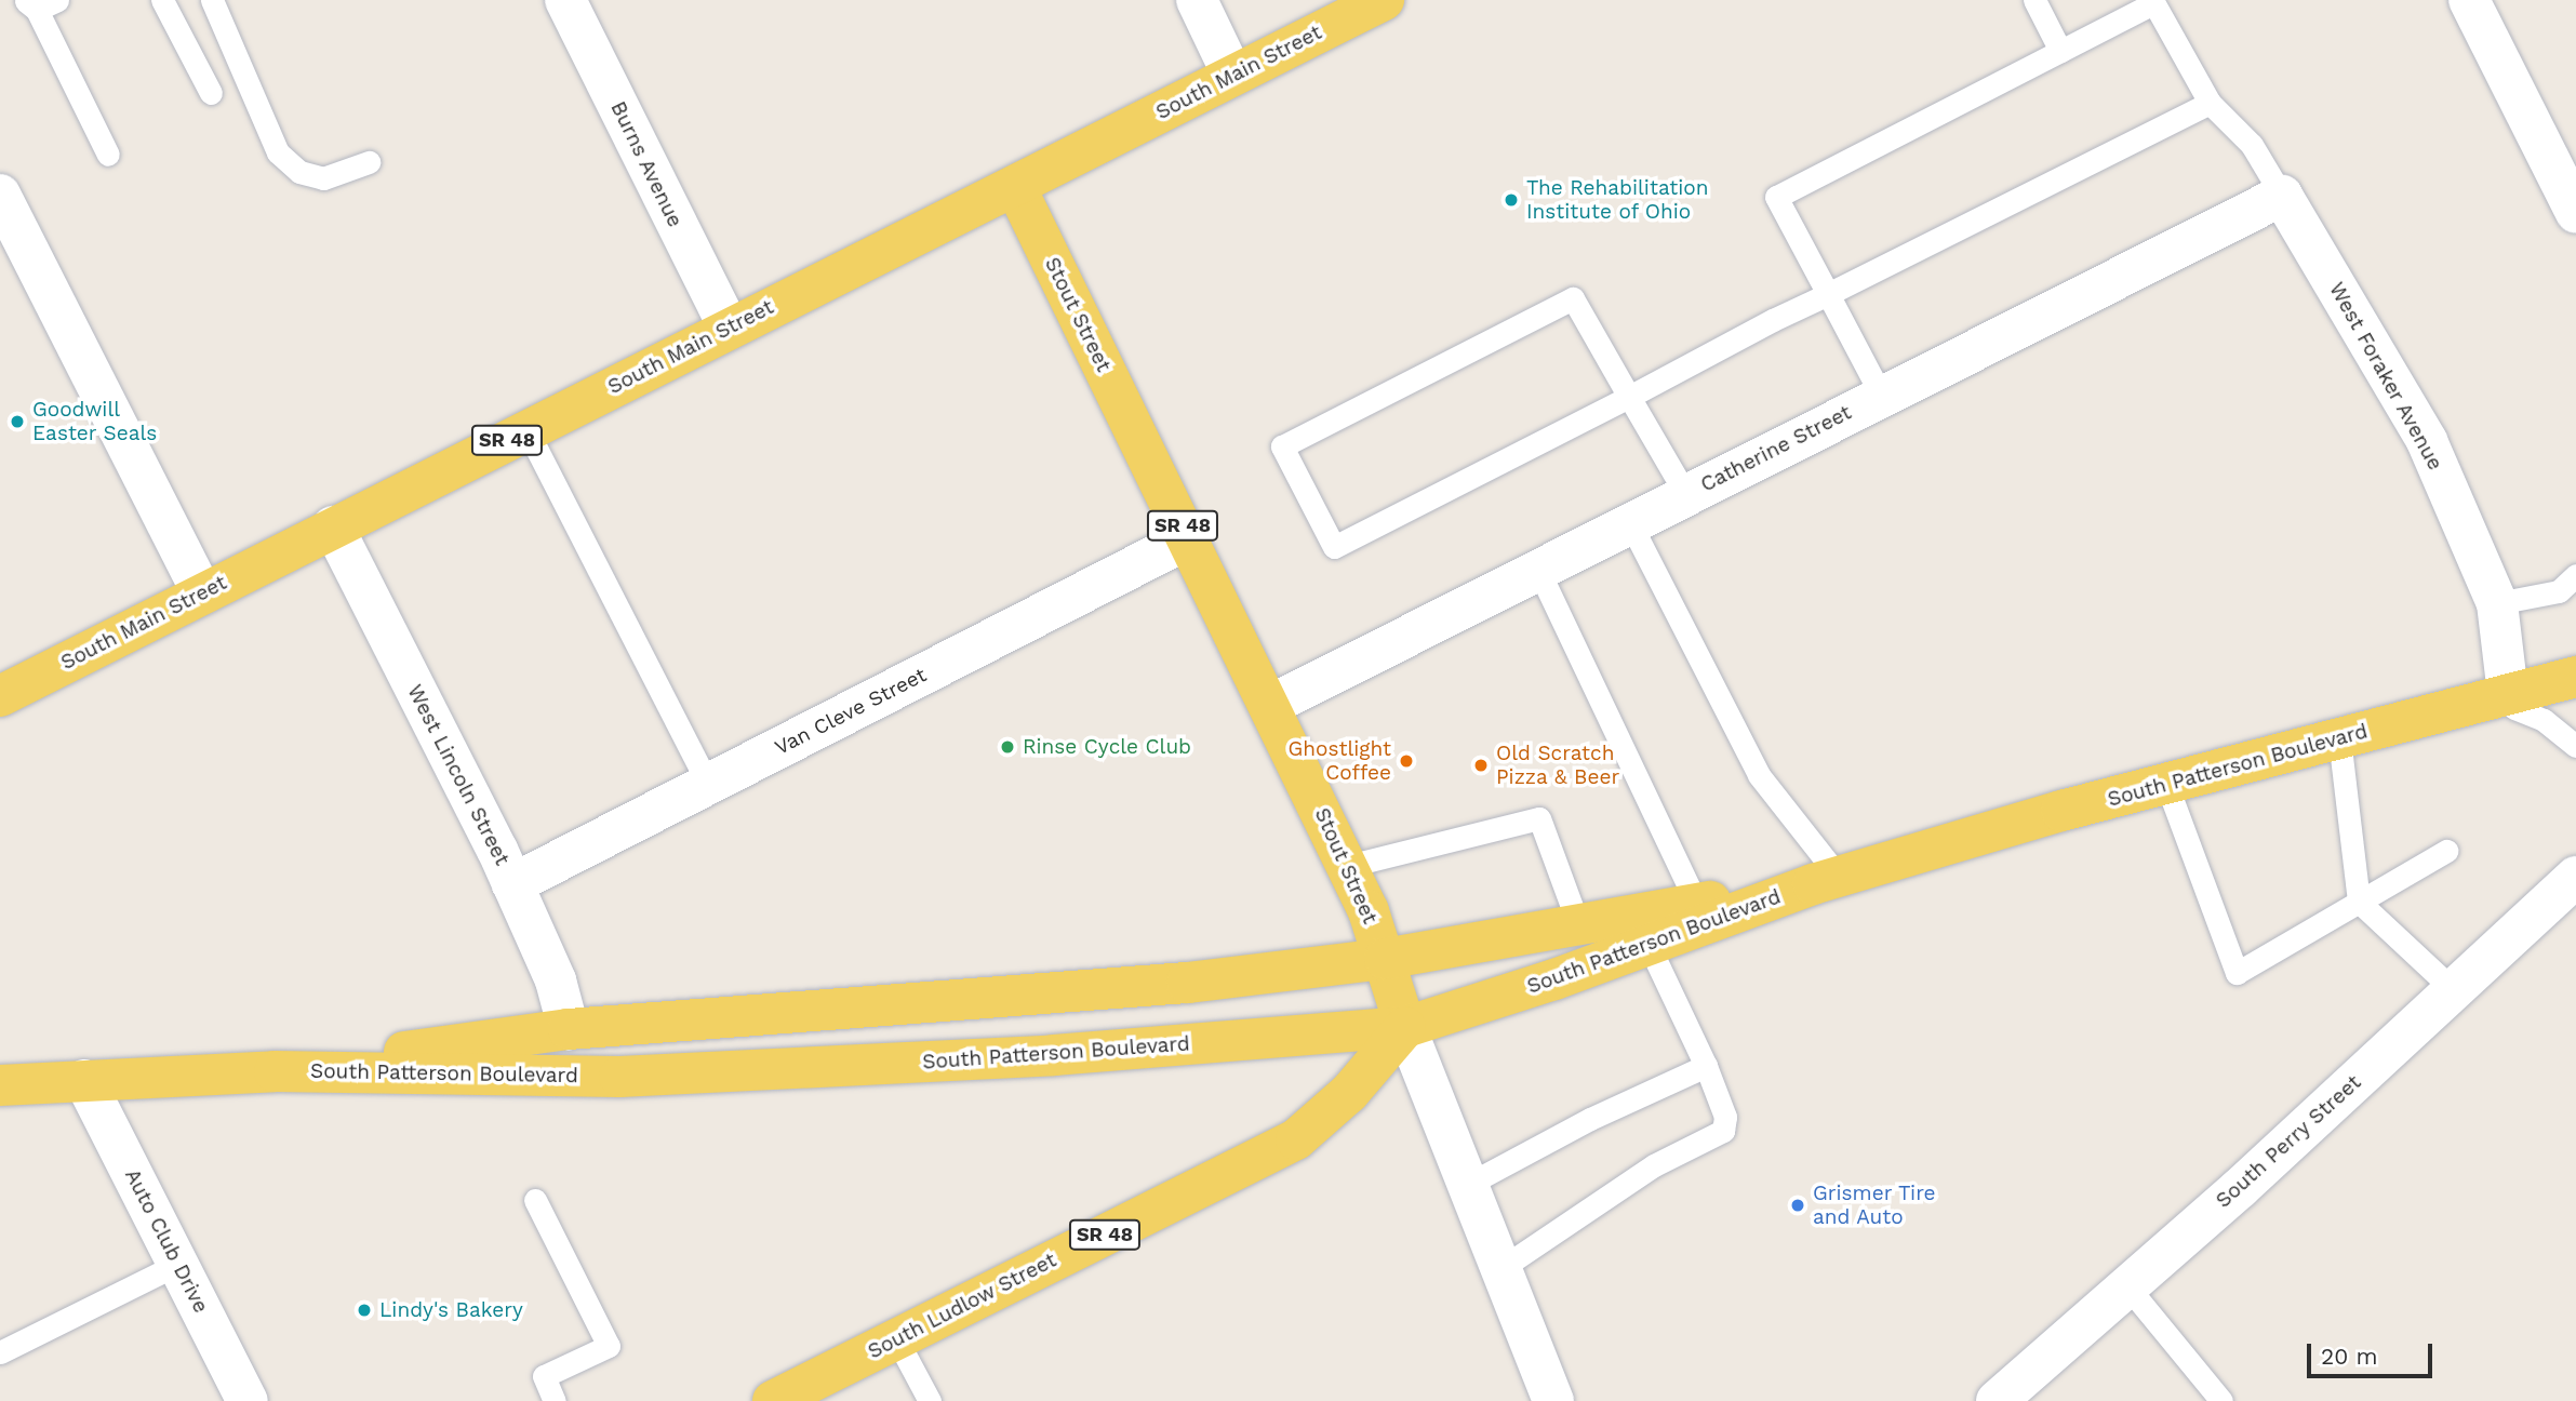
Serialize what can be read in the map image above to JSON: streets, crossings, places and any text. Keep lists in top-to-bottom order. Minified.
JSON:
{"streets":{"main road":["South Main Street","Stout Street","SR 48","South Patterson Boulevard","South Ludlow Street"],"street":["Burns Avenue","West Foraker Avenue","Catherine Street","Van Cleve Street","West Lincoln Street","South Perry Street","Auto Club Drive"]},"crossings":[["South Main Street","Burns Avenue"],["South Main Street","Stout Street"],["South Main Street","West Lincoln Street"],["Stout Street","Catherine Street"],["Stout Street","Van Cleve Street"],["Stout Street","South Patterson Boulevard"],["Stout Street","South Ludlow Street"],["West Foraker Avenue","Catherine Street"],["West Foraker Avenue","South Patterson Boulevard"],["Van Cleve Street","West Lincoln Street"],["South Patterson Boulevard","West Lincoln Street"],["South Patterson Boulevard","Auto Club Drive"],["South Patterson Boulevard","South Ludlow Street"]],"places":["The Rehabilitation Institute of Ohio","Goodwill Easter Seals","Rinse Cycle Club","Ghostlight Coffee","Old Scratch Pizza & Beer","Grismer Tire and Auto","Lindy's Bakery"],"scale_bar":"20 m"}
